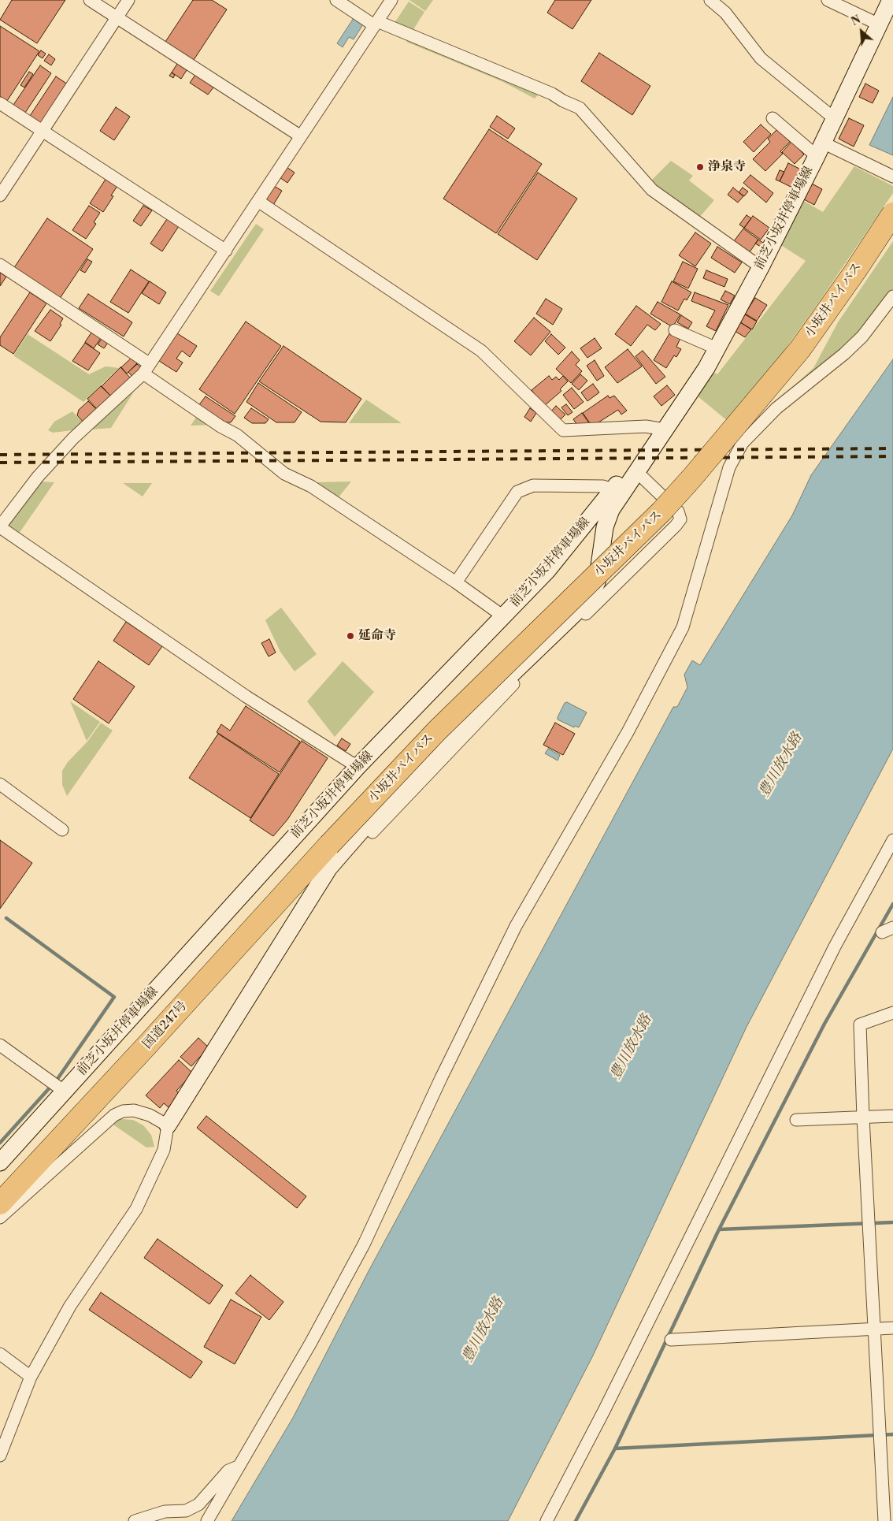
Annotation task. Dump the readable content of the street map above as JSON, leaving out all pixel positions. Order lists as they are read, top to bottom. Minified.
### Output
{"streets":{"highway":["小坂井バイパス","国道247号"],"main road":["前芝小坂井停車場線"]},"crossings":[["小坂井バイパス","国道247号"]],"water":["豊川放水路"],"places":["浄泉寺","延命寺"],"north":"top left"}
